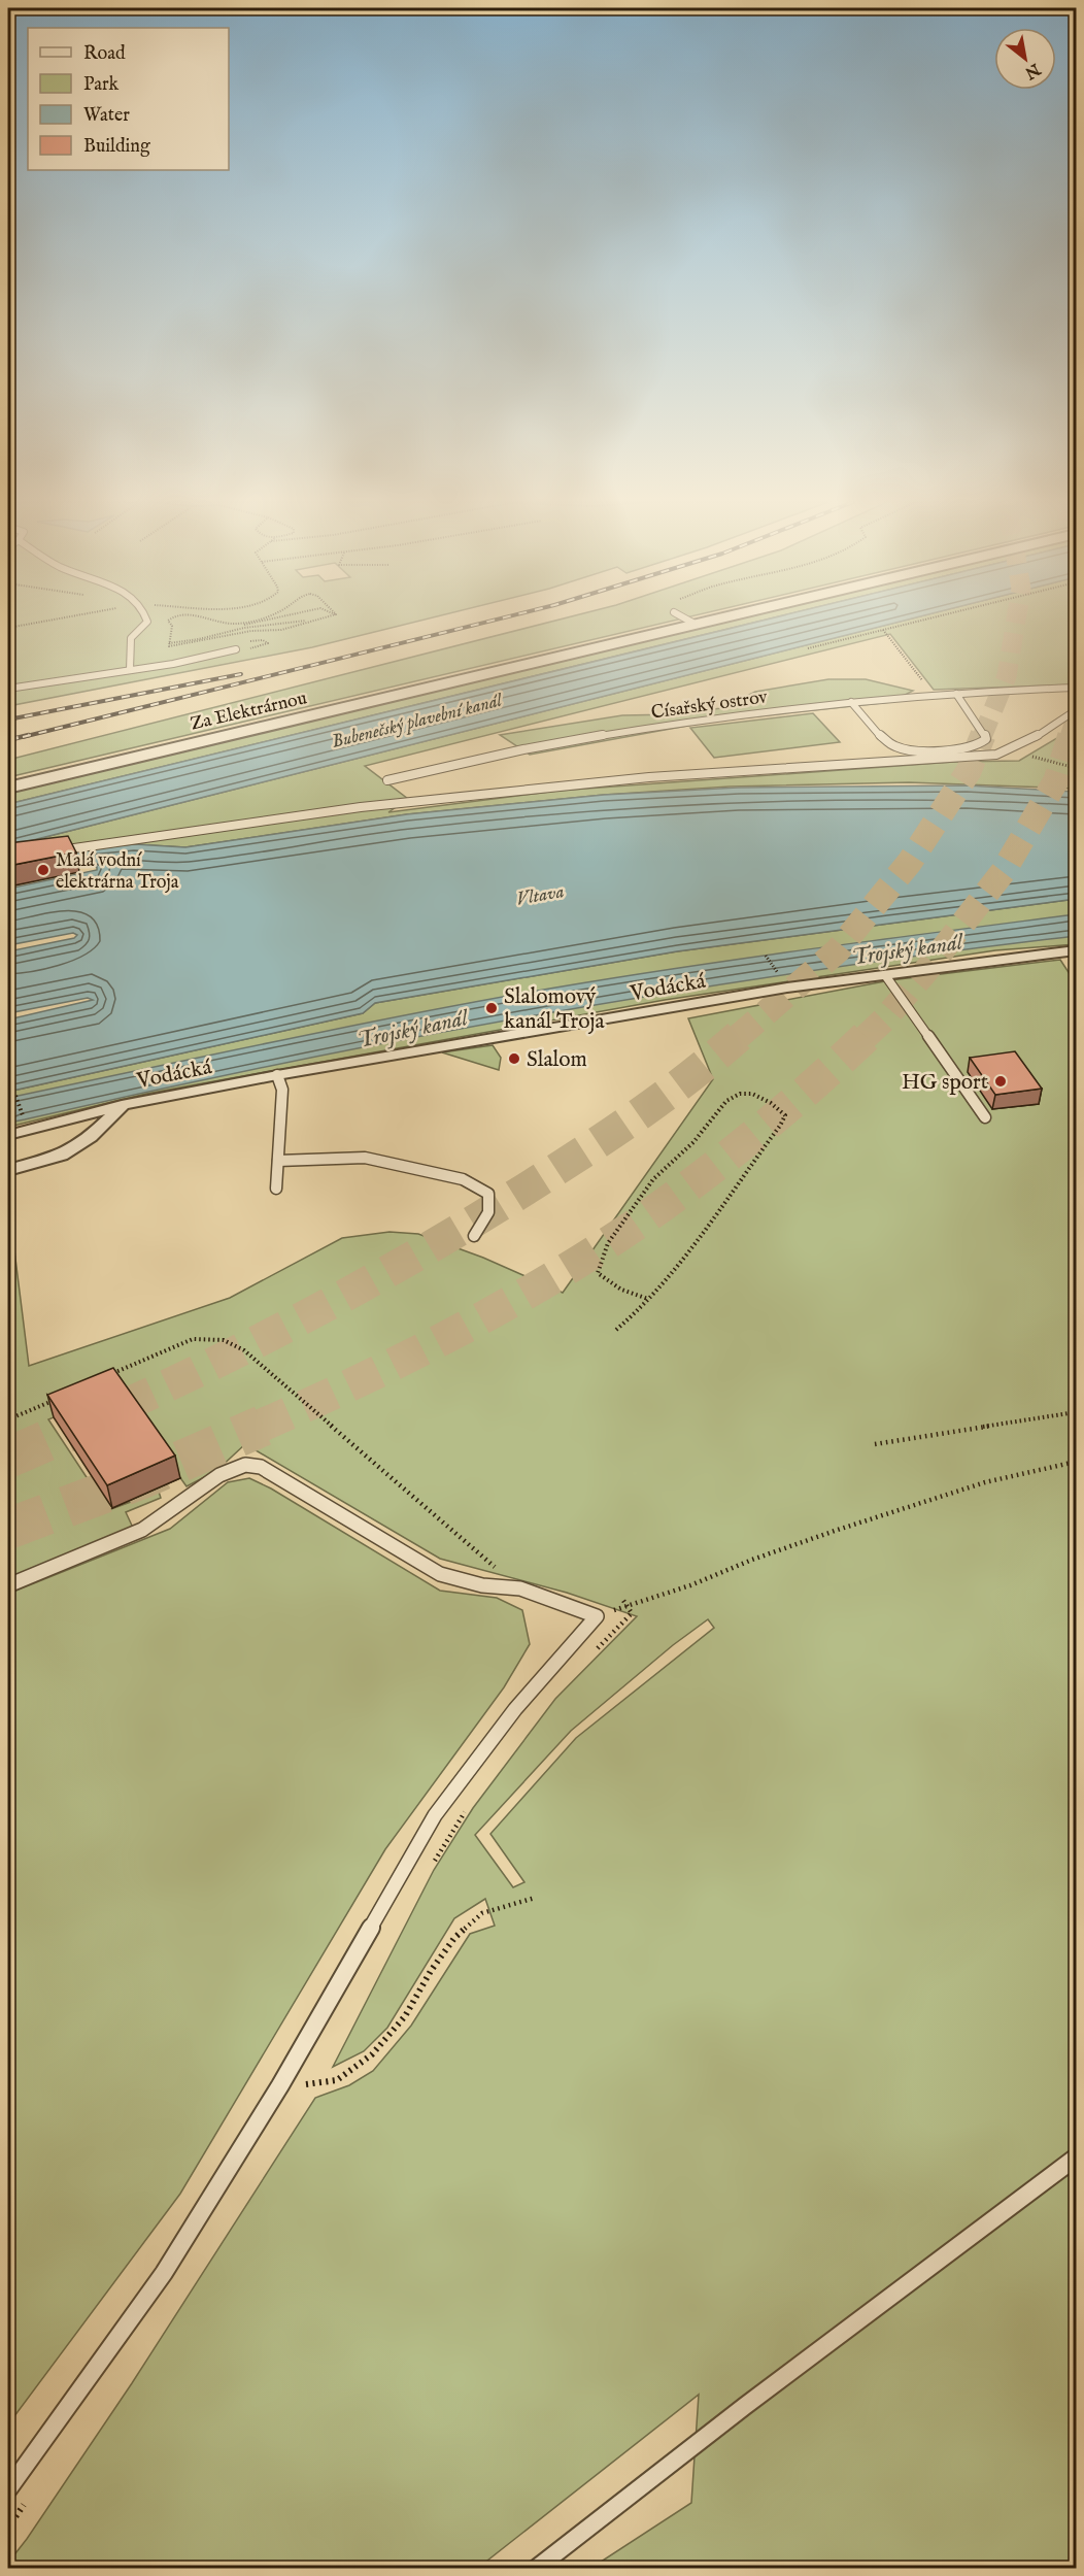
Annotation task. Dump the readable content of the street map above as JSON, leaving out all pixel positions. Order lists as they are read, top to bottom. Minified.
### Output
{"streets":{"street":["Za Elektrárnou","Vodácká"],"lane":["Císařský ostrov"]},"water":["Bubenečský plavební kanál","Vltava","Trojský kanál"],"places":["Malá vodní elektrárna Troja","Slalomový kanál Troja","Slalom","HG sport"],"legend":["Road","Park","Water","Building"],"north":"bottom right"}
